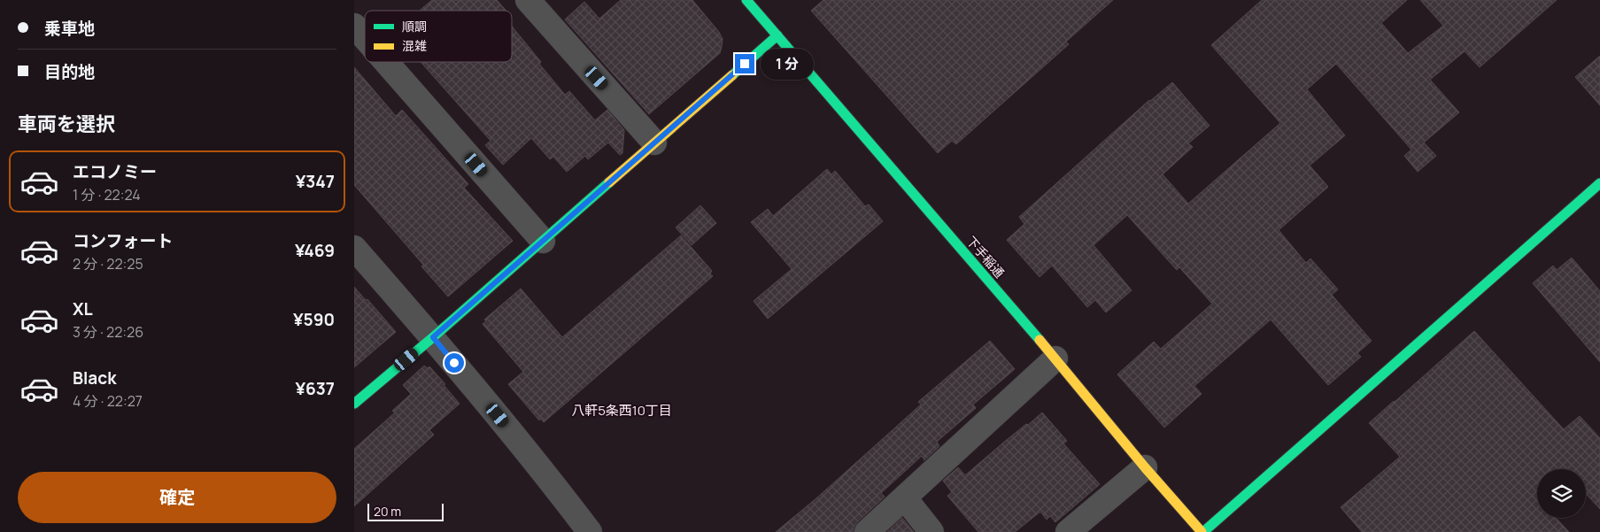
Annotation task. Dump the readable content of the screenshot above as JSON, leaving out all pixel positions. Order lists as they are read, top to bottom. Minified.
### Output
{"streets":{"street":["下手稲通"]},"districts":["八軒5条西10丁目"],"legend":["順調","混雑"],"scale_bar":"20 m","page":{"banner":["乗車地","目的地"],"bubble":"1 分","heading":"車両を選択","list":[{"name":"エコノミー","note":"1 分 · 22:24","value":"¥347"},{"name":"コンフォート","note":"2 分 · 22:25","value":"¥469"},{"name":"XL","note":"3 分 · 22:26","value":"¥590"},{"name":"Black","note":"4 分 · 22:27","value":"¥637"}],"buttons":"確定","scale":"20 m"}}
